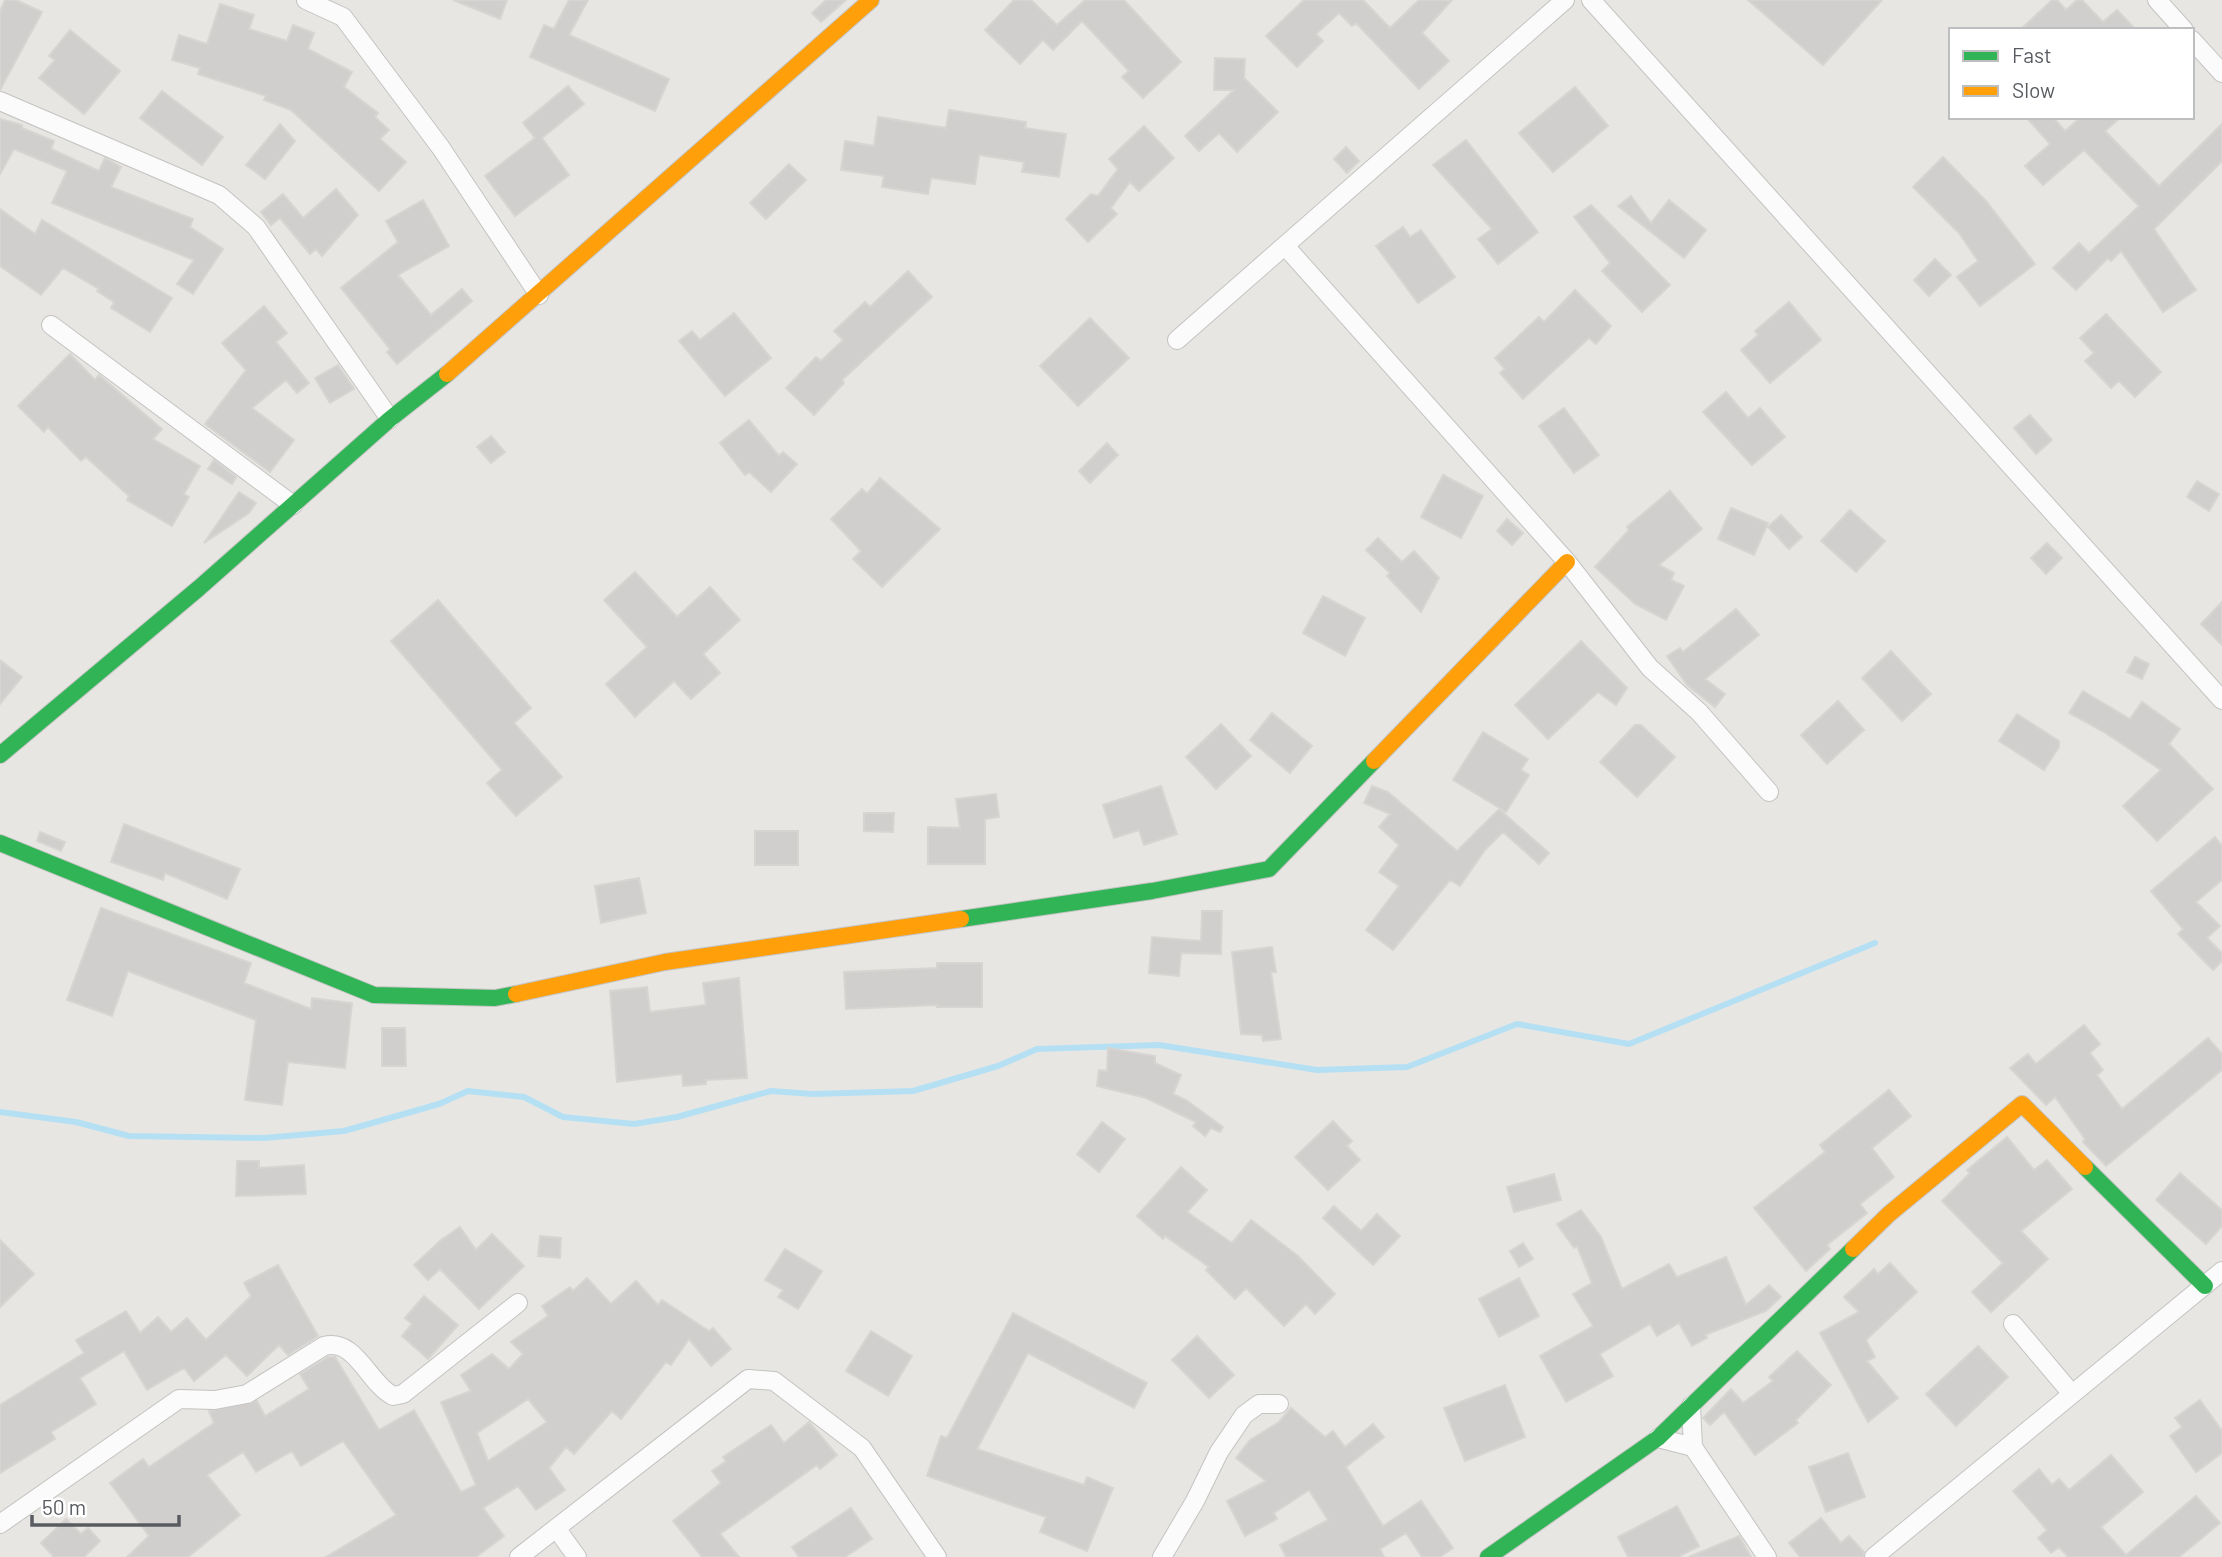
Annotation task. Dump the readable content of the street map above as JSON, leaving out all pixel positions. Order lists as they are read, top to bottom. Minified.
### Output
{"legend":["Fast","Slow"],"scale_bar":"50 m"}
